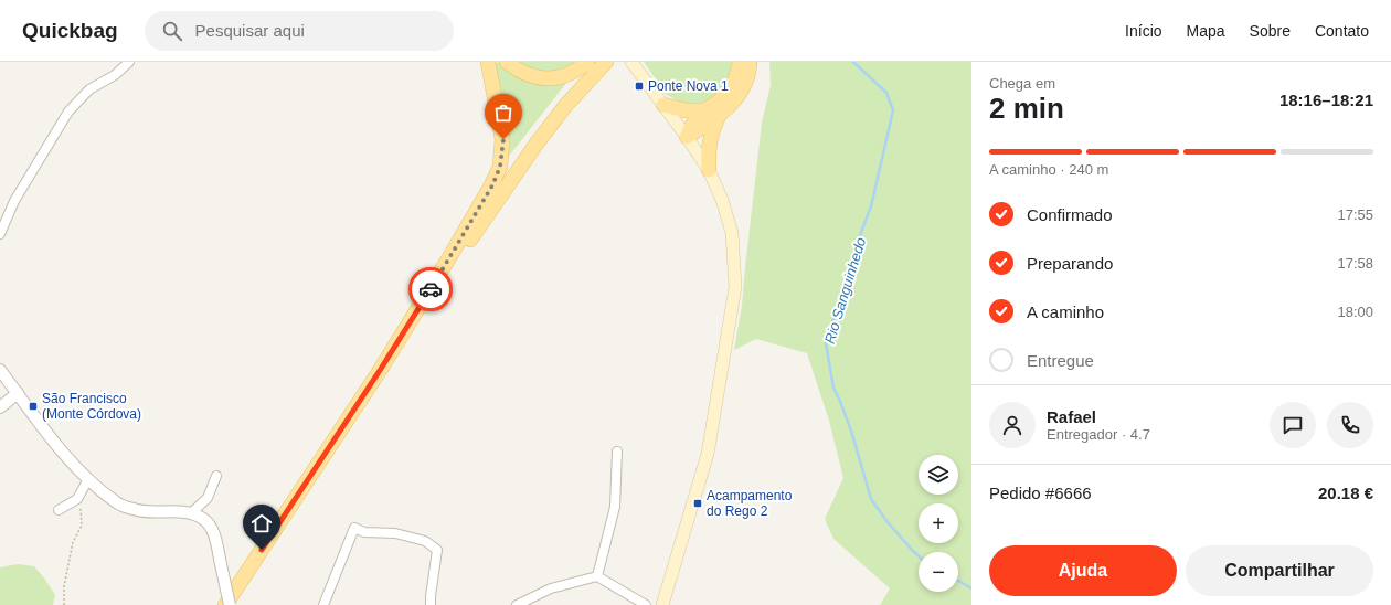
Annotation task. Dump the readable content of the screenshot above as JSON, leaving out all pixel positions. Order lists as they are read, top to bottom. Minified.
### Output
{"water":["Rio Sanguinhedo"],"places":{"transit":["Ponte Nova 1","São Francisco (Monte Córdova)","Acampamento do Rego 2"]},"page":{"header":"Quickbag","search":"Pesquisar aqui","nav":["Início","Mapa","Sobre","Contato"],"heading":["2 min","Chega em","18:16–18:21"],"panel":["Rafael","Entregador · 4.7","Pedido #6666","20.18 €"],"bar":"A caminho · 240 m","list":[["Confirmado","17:55"],["Preparando","17:58"],["A caminho","18:00"],"Entregue"],"map_buttons":["+","−"],"buttons":["Ajuda","Compartilhar"]}}
